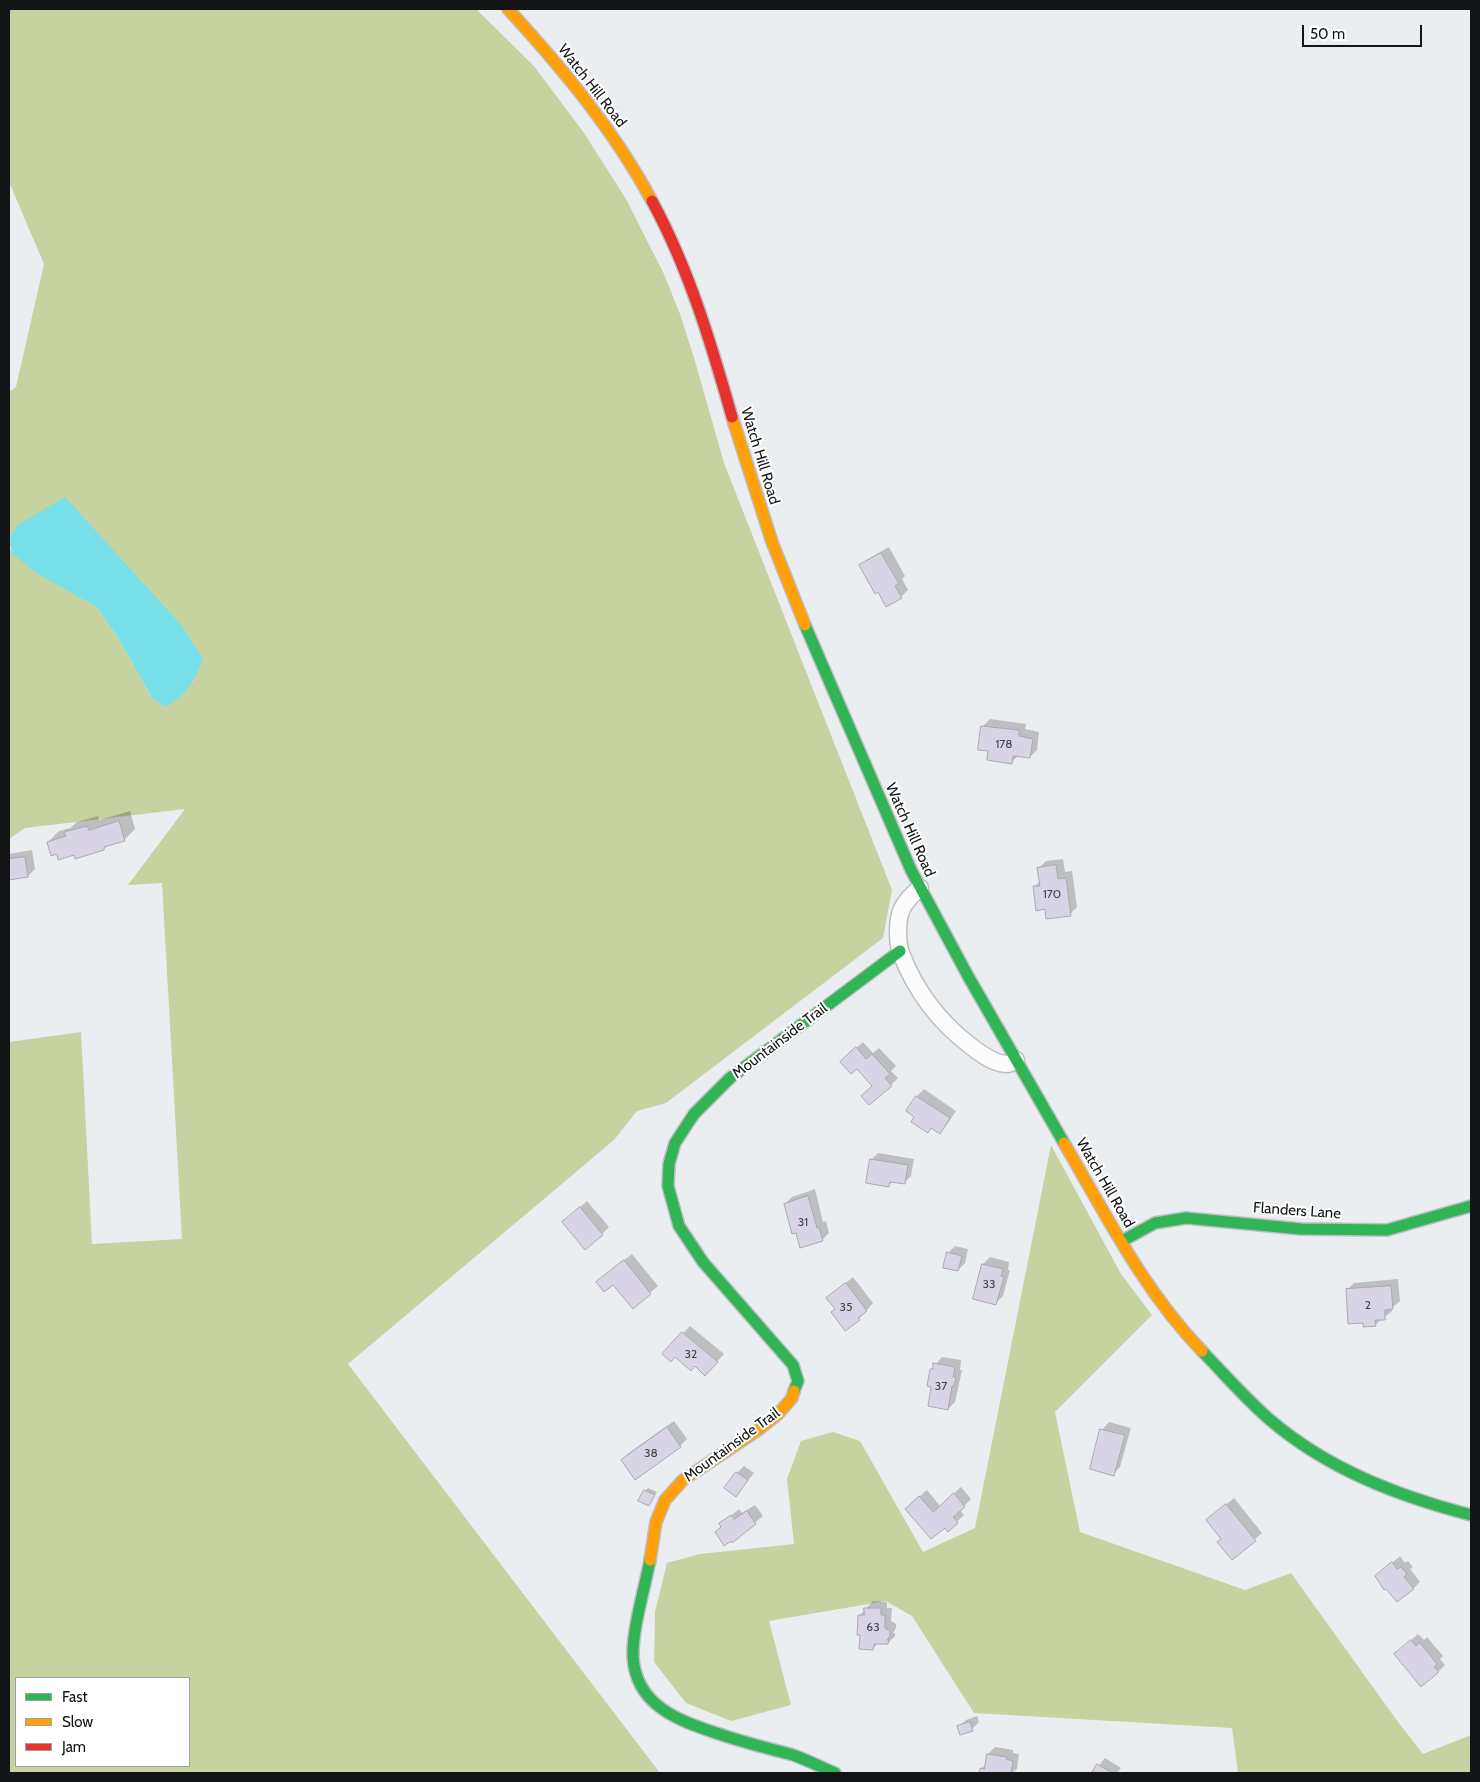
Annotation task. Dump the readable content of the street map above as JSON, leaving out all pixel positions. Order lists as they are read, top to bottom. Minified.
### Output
{"streets":{"street":["Watch Hill Road","Mountainside Trail","Flanders Lane"]},"crossings":[["Watch Hill Road","Flanders Lane"]],"house_numbers":["178","170","31","33","2","35","32","37","38","63"],"legend":["Fast","Slow","Jam"],"scale_bar":"50 m"}
